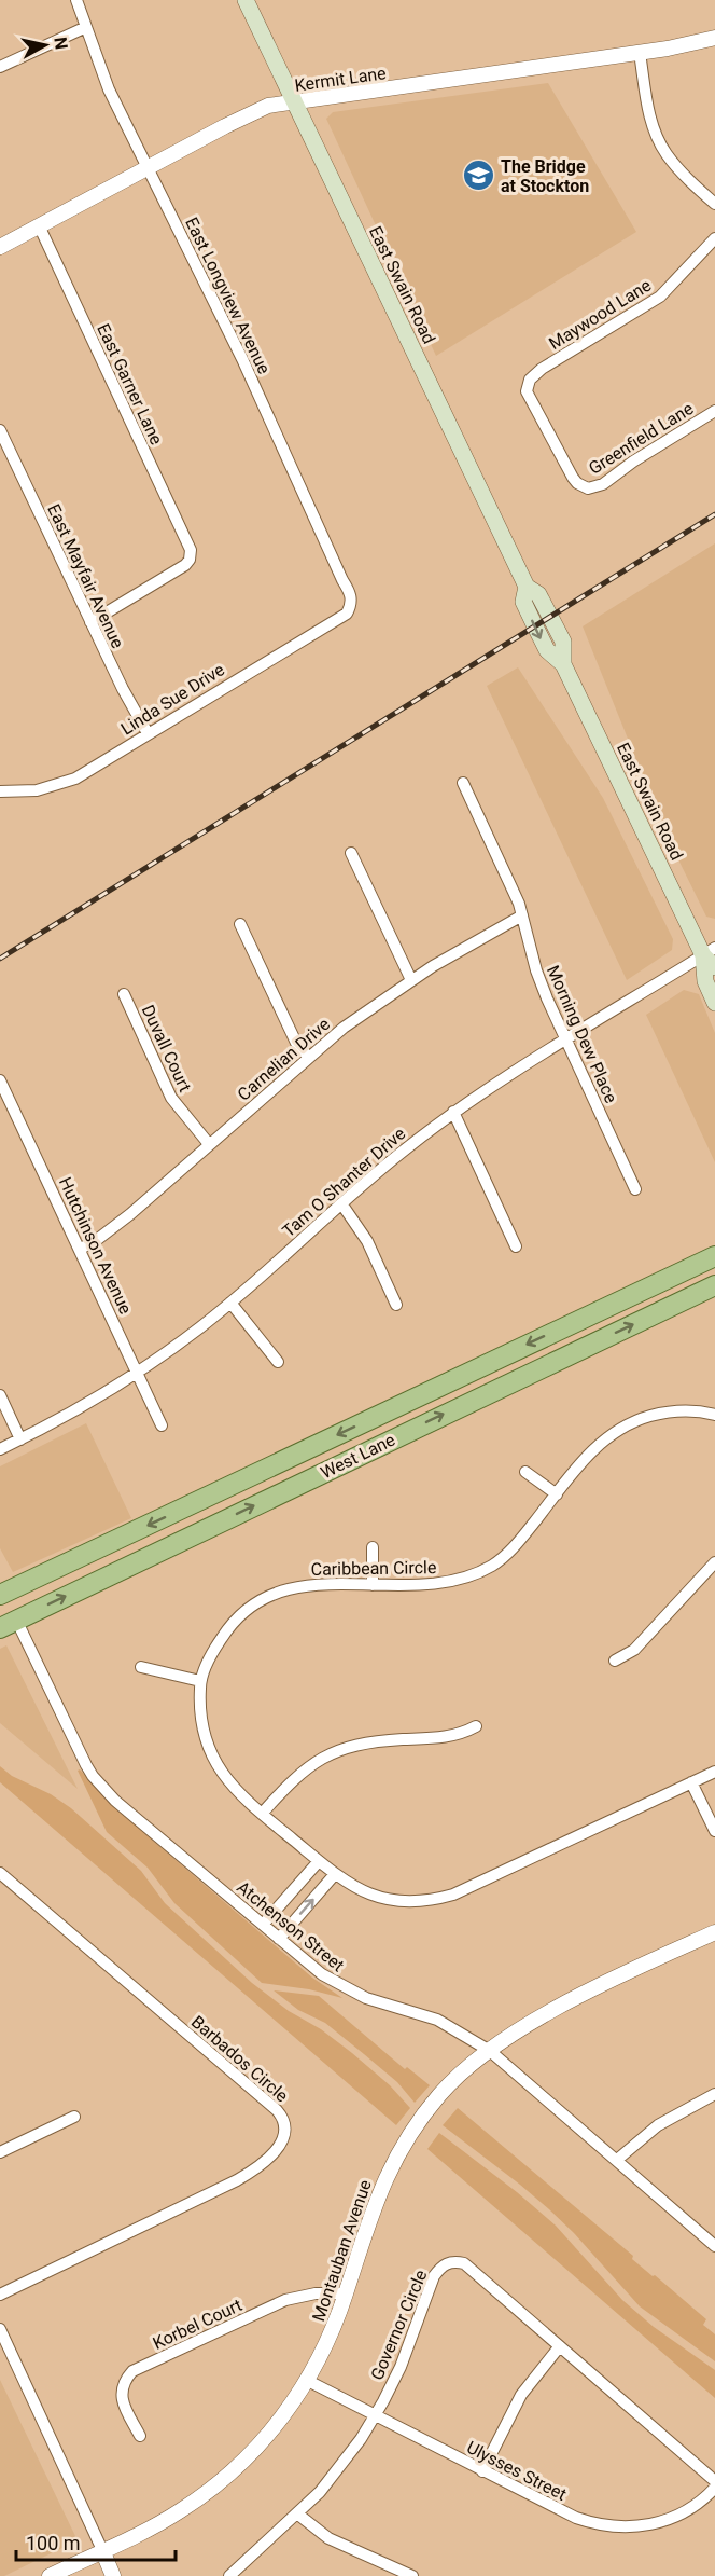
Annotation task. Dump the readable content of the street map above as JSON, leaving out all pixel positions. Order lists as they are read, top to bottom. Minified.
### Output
{"streets":{"main road":["East Swain Road","West Lane"],"street":["Kermit Lane","East Longview Avenue","Maywood Lane","East Garner Lane","Greenfield Lane","East Mayfair Avenue","Linda Sue Drive","Morning Dew Place","Duvall Court","Carnelian Drive","Tam O Shanter Drive","Hutchinson Avenue","Caribbean Circle","Atchenson Street","Barbados Circle","Montauban Avenue","Korbel Court","Governor Circle","Ulysses Street"]},"crossings":[["Kermit Lane","East Swain Road"],["Kermit Lane","East Longview Avenue"],["Kermit Lane","East Garner Lane"],["East Swain Road","Tam O Shanter Drive"],["East Longview Avenue","Linda Sue Drive"],["Maywood Lane","Greenfield Lane"],["East Garner Lane","East Mayfair Avenue"],["East Mayfair Avenue","Linda Sue Drive"],["Morning Dew Place","Carnelian Drive"],["Morning Dew Place","Tam O Shanter Drive"],["Duvall Court","Carnelian Drive"],["Carnelian Drive","Hutchinson Avenue"],["Tam O Shanter Drive","Hutchinson Avenue"],["West Lane","Atchenson Street"],["Atchenson Street","Montauban Avenue"],["Montauban Avenue","Korbel Court"],["Montauban Avenue","Ulysses Street"],["Governor Circle","Ulysses Street"]],"places":{"school or university":["The Bridge at Stockton"]},"scale_bar":"100 m","north":"right"}
